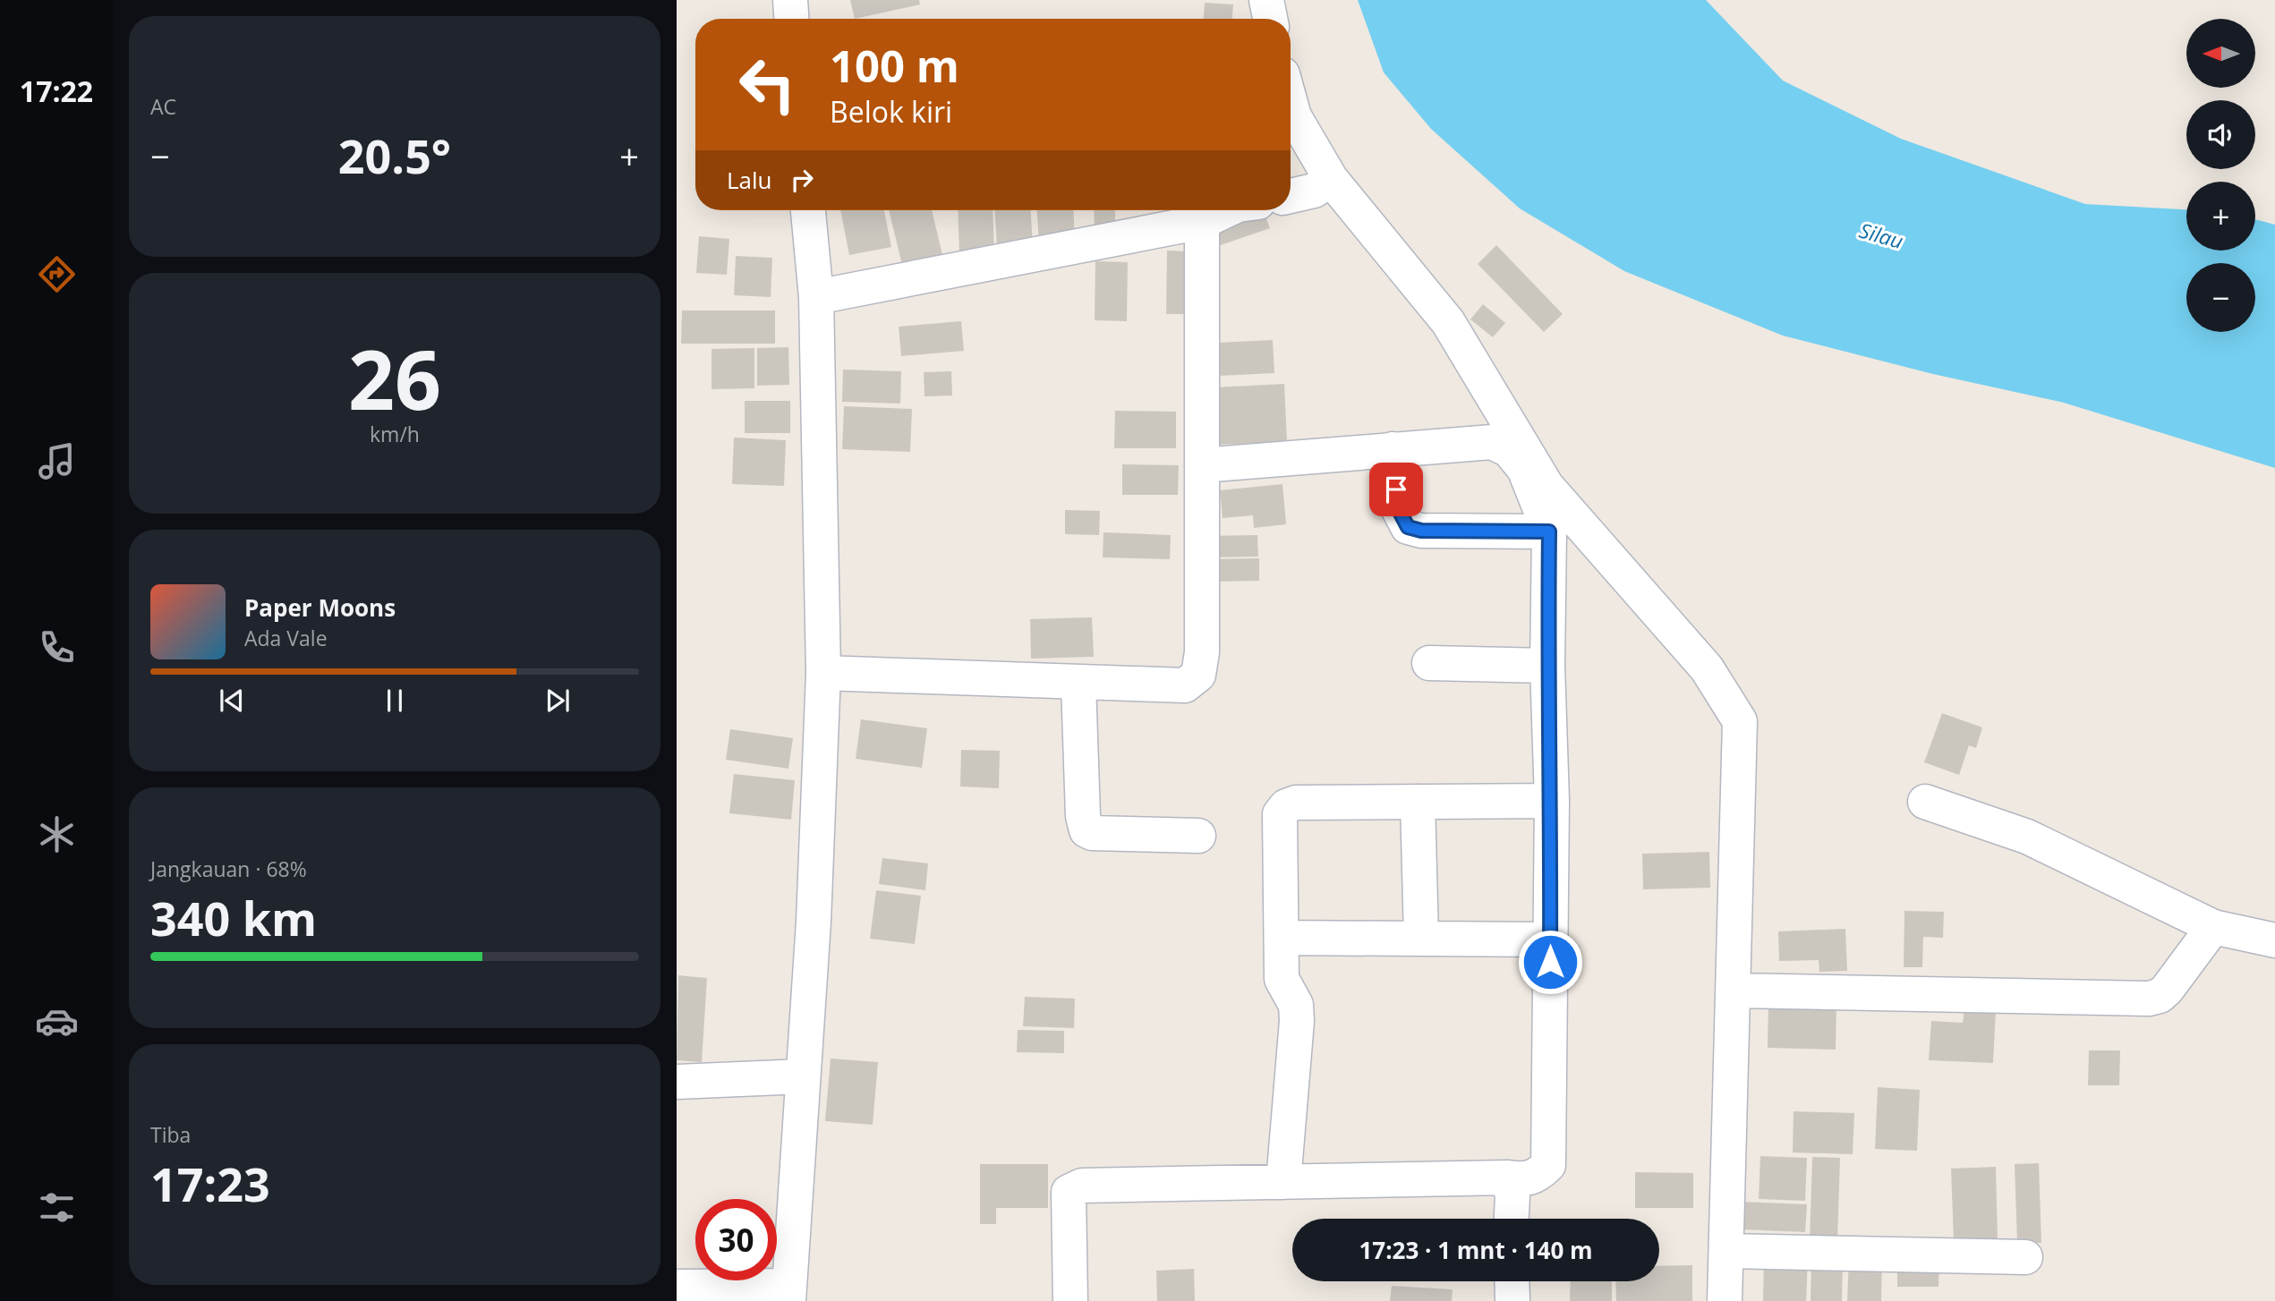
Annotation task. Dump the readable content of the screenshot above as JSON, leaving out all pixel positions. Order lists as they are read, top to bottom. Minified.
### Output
{"water":["Silau"],"north":"left","page":{"tabs":"17:22","tile":["AC",["26","km/h"],["Jangkauan · 68%","340 km"],["Tiba","17:23"]],"map_buttons":["+","−"],"turn":["100 m","Belok kiri"],"heat":["−","20.5°","+"],"then":"Lalu","song":["Paper Moons","Ada Vale"],"limit":"30","trip":"17:23 · 1 mnt · 140 m"}}
